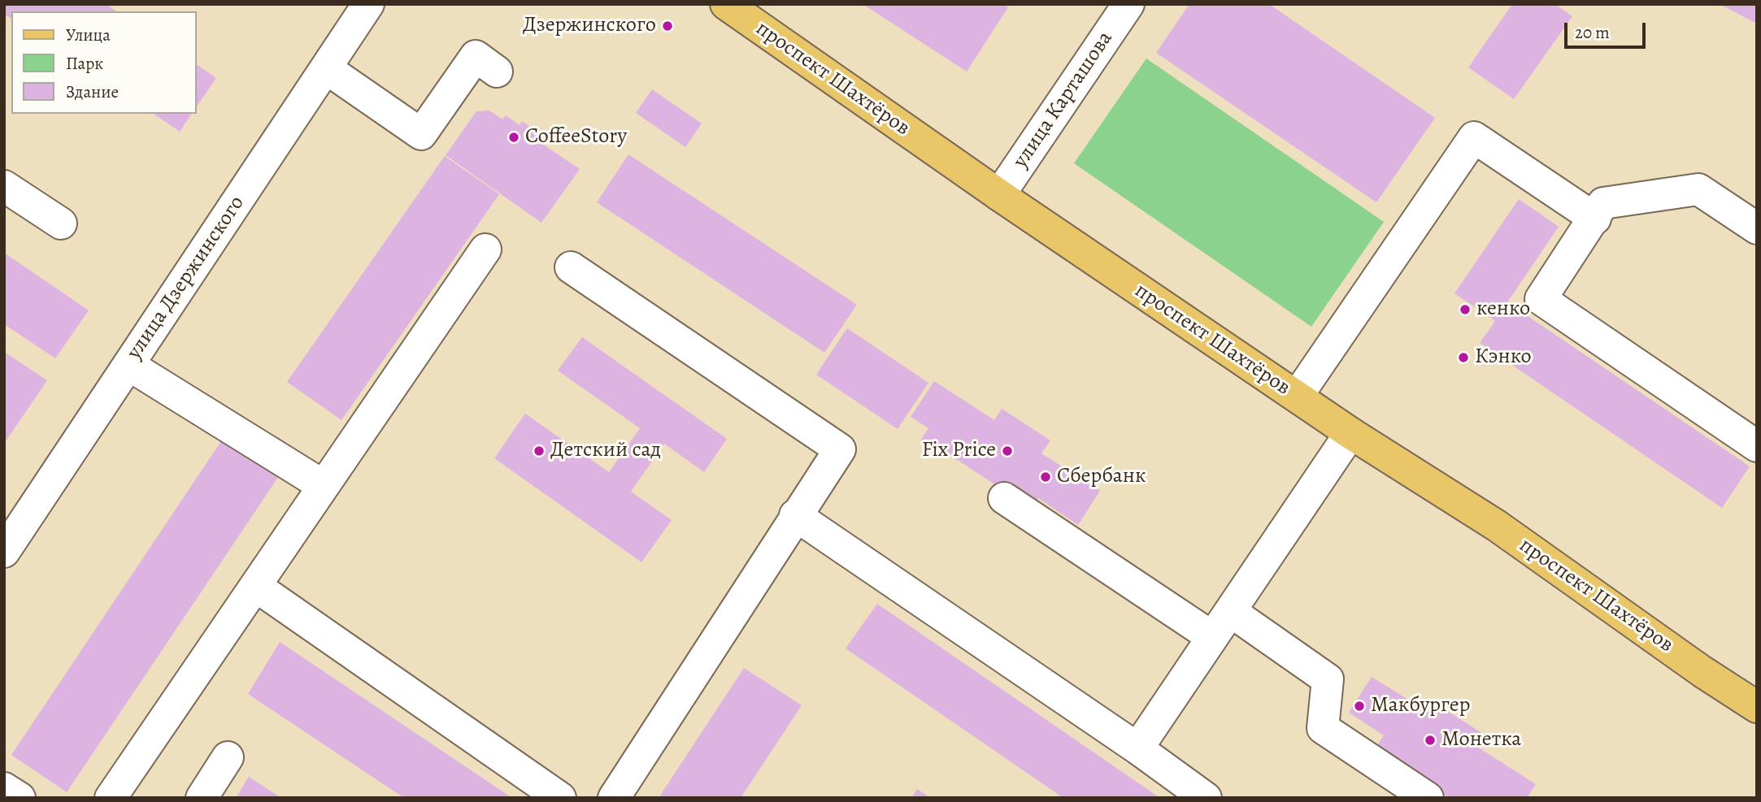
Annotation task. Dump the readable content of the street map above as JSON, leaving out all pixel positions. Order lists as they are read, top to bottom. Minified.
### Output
{"streets":{"main road":["проспект Шахтёров"],"street":["улица Карташова","улица Дзержинского"]},"crossings":[["проспект Шахтёров","улица Карташова"]],"places":["Дзержинского","CoffeeStory","кенко","Кэнко","Детский сад","Fix Price","Сбербанк","Макбургер","Монетка"],"legend":["Улица","Парк","Здание"],"scale_bar":"20 m"}
